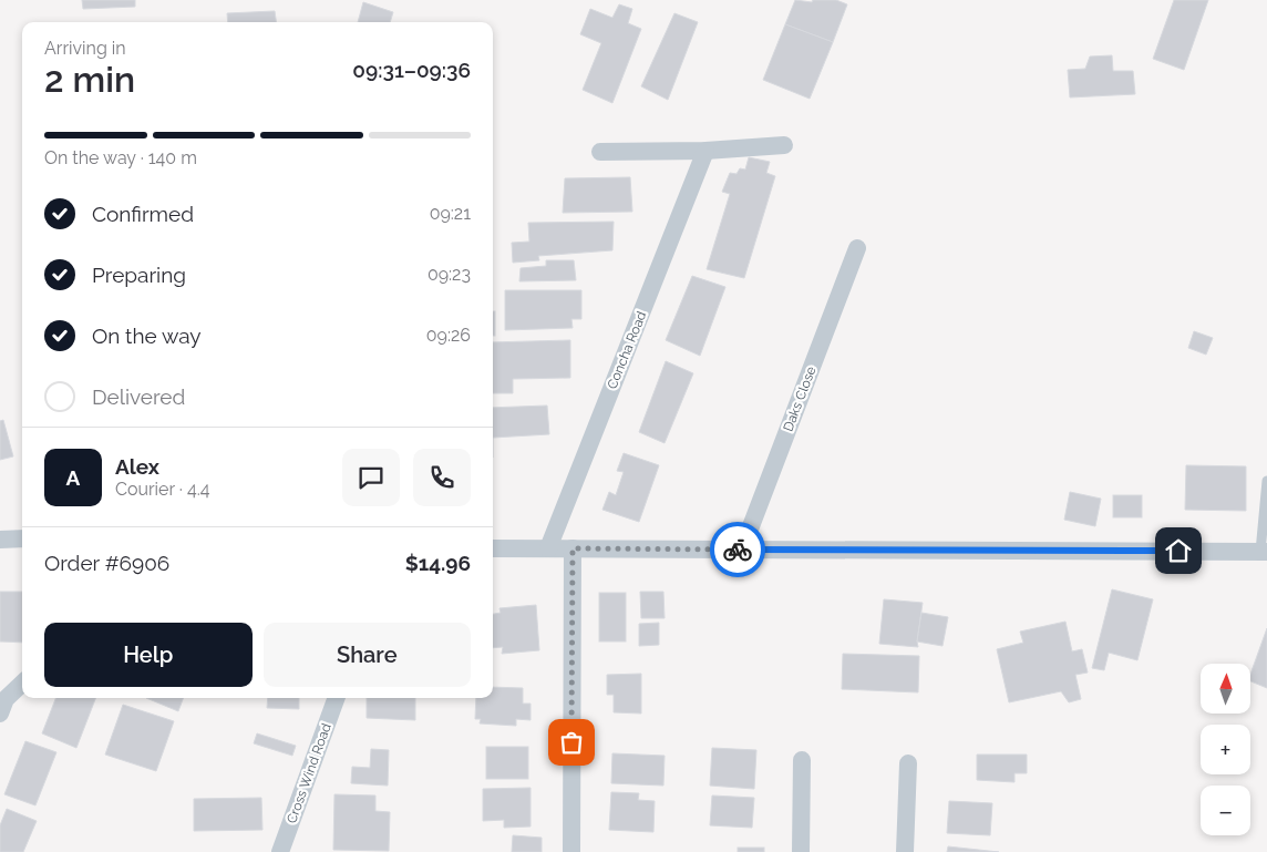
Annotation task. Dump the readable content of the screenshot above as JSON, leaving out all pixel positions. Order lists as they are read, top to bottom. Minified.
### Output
{"streets":{"street":["Concha Road","Daks Close","Cross Wind Road"]},"north":"top","page":{"heading":["2 min","Arriving in","09:31–09:36"],"panel":["Alex","Courier · 4.4","Order #6906","$14.96"],"bar":"On the way · 140 m","list":[["Confirmed","09:21"],["Preparing","09:23"],["On the way","09:26"],"Delivered"],"round":"A","buttons":["Help","Share"],"map_buttons":["+","−"]}}
